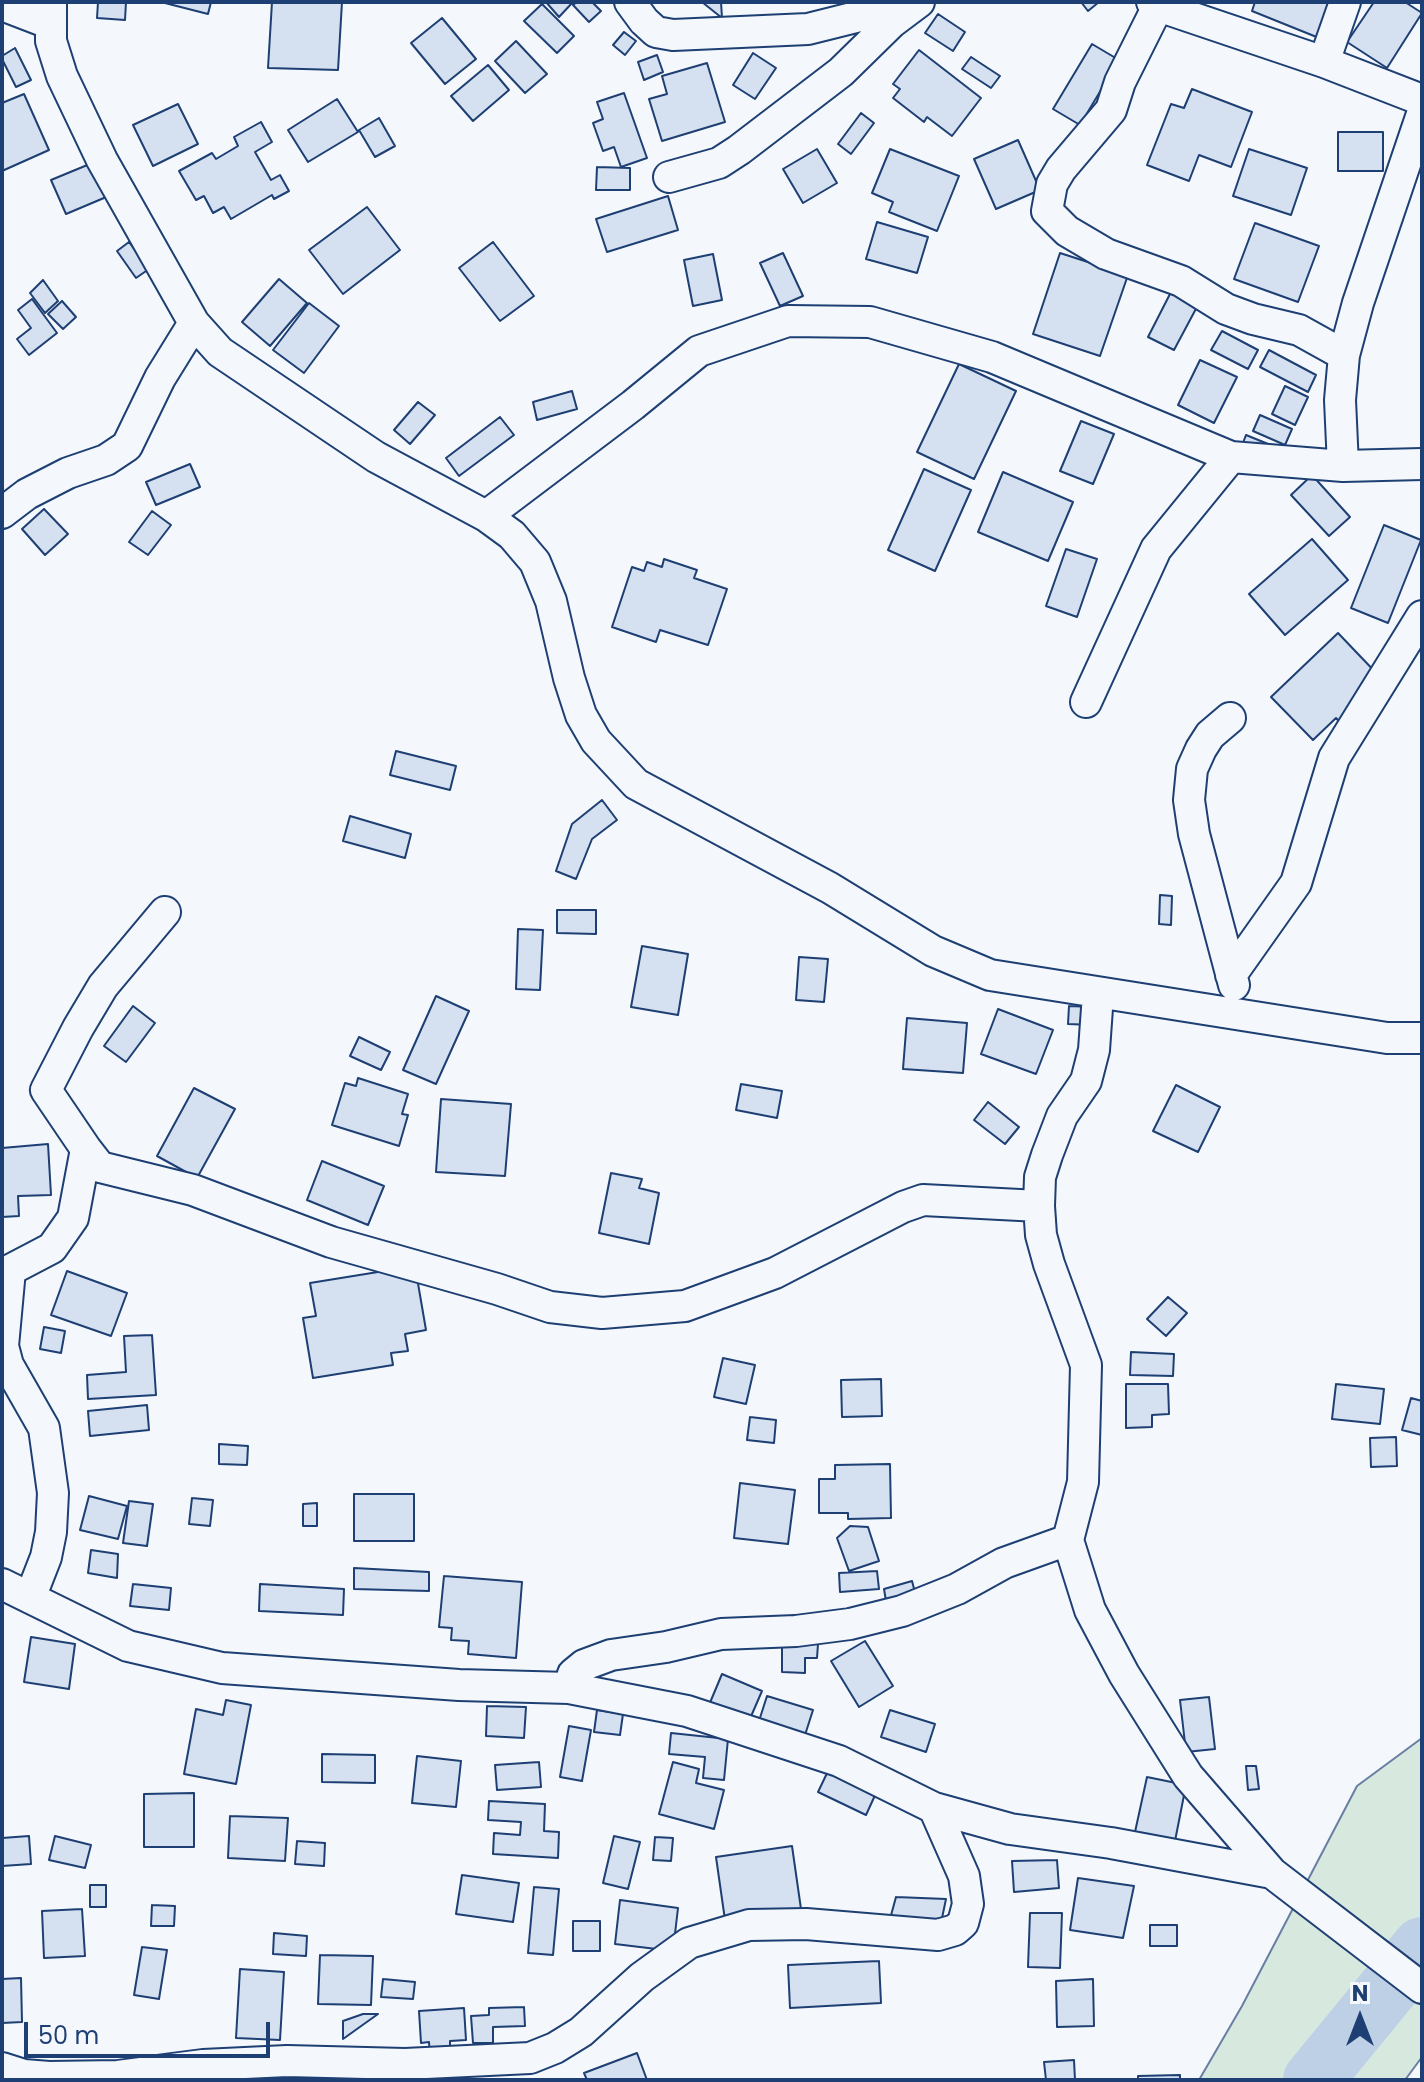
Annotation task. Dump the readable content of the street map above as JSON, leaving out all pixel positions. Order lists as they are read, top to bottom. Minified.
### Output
{"scale_bar":"50 m","north":"top"}
